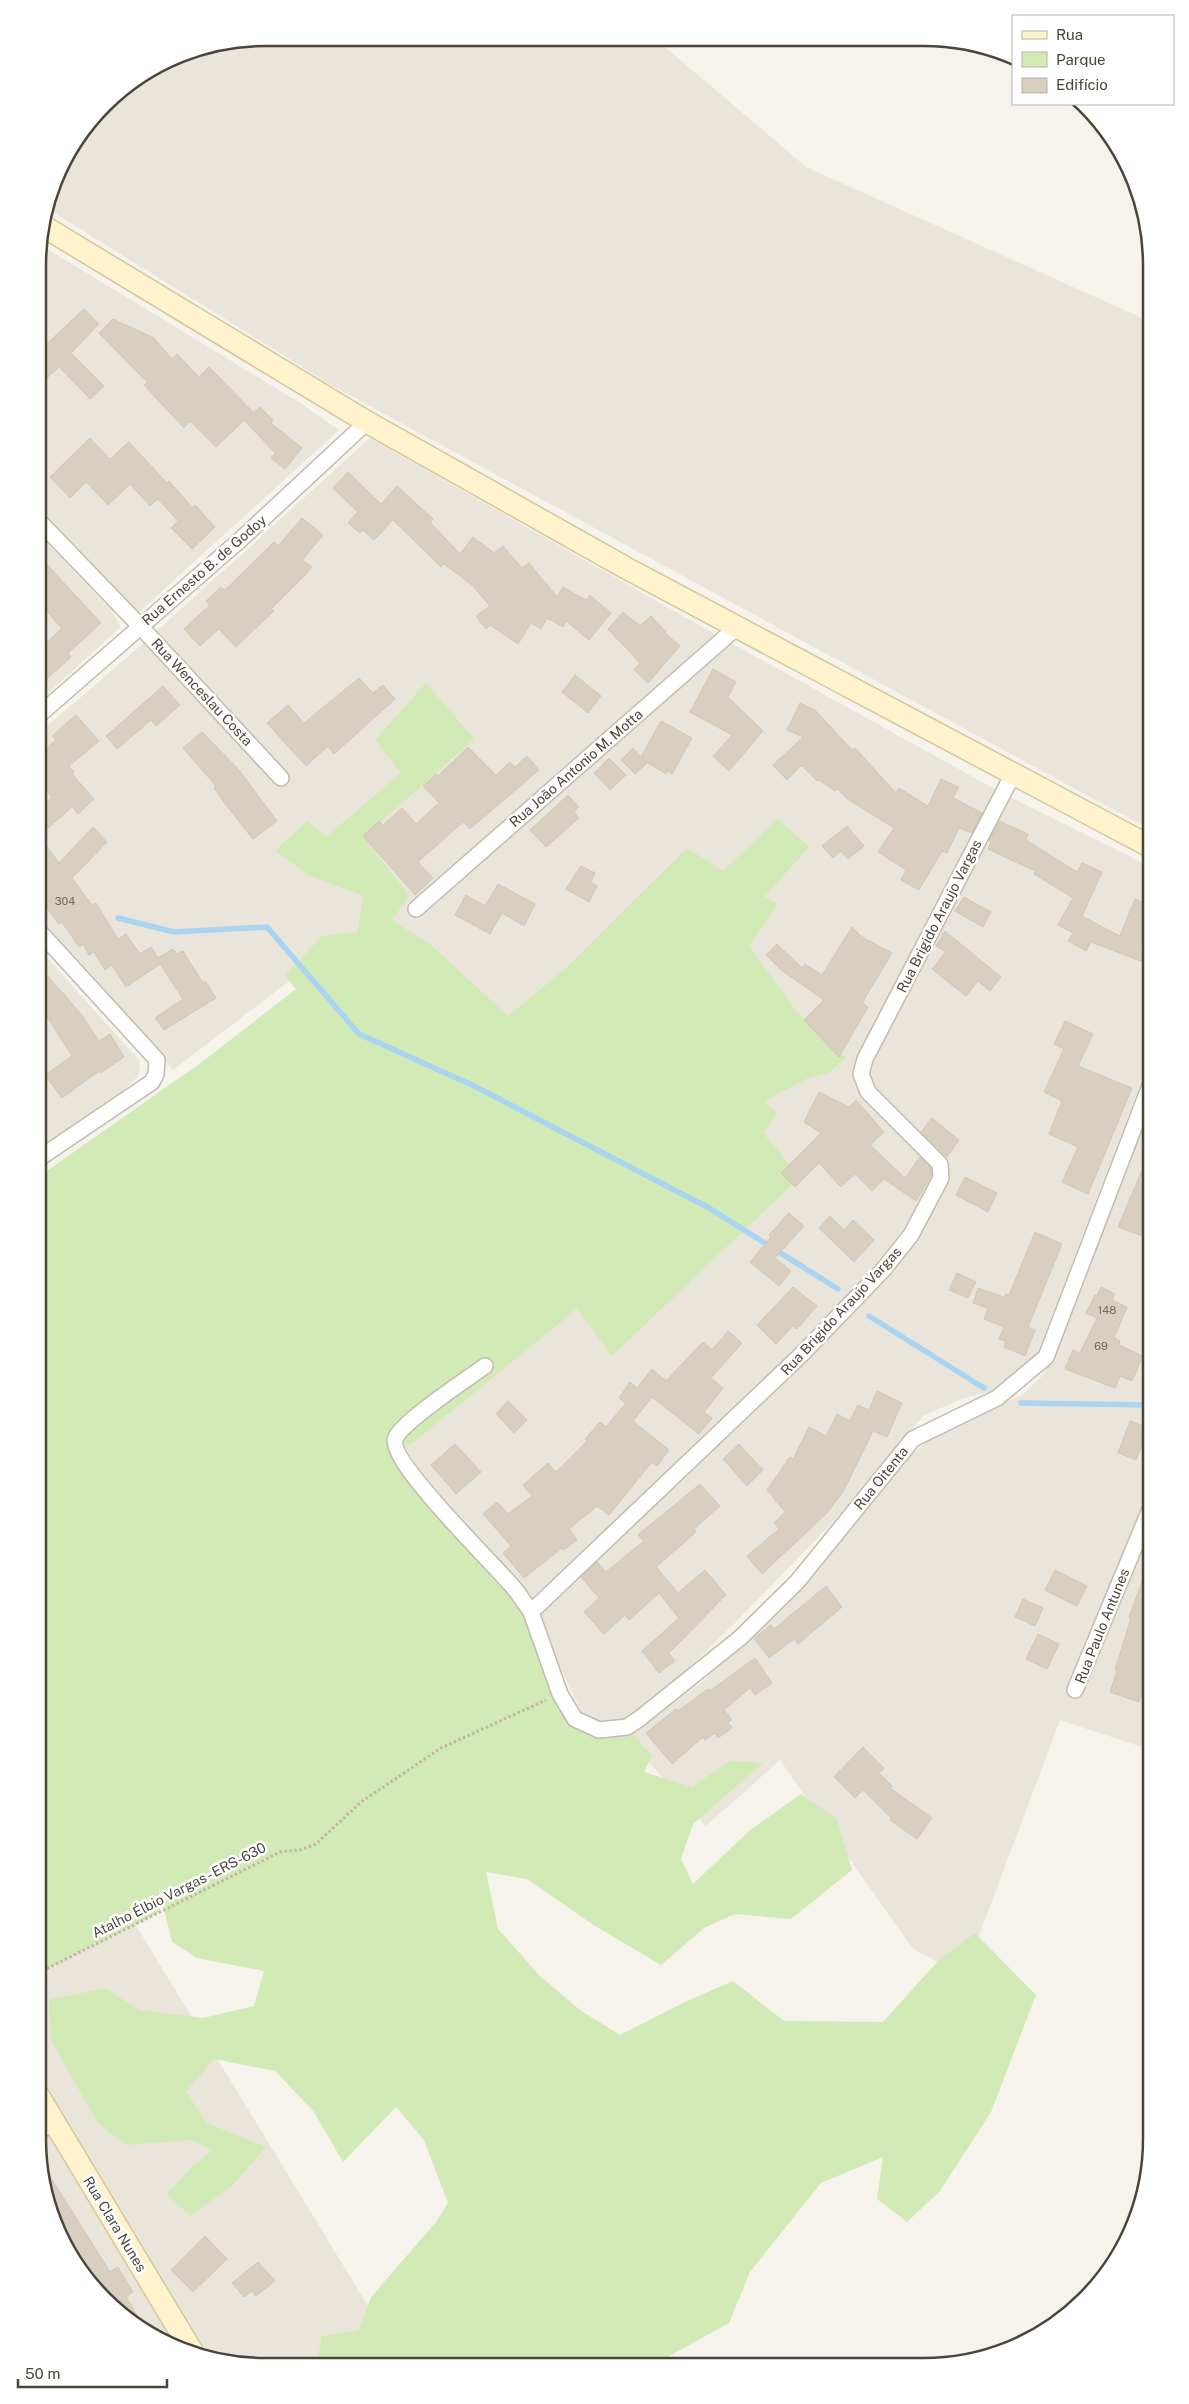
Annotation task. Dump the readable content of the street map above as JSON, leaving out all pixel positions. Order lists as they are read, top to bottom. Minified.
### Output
{"streets":{"main road":["Rua Clara Nunes"],"street":["Rua Ernesto B. de Godoy","Rua Wenceslau Costa","Rua João Antonio M. Motta","Rua Brigido Araujo Vargas","Rua Oitenta","Rua Paulo Antunes"],"path":["Atalho Élbio Vargas - ERS-630"]},"crossings":[["Rua Ernesto B. de Godoy","Rua Wenceslau Costa"],["Rua Oitenta","Atalho Élbio Vargas - ERS-630"]],"house_numbers":["304","148","69"],"legend":["Rua","Parque","Edifício"],"scale_bar":"50 m"}
